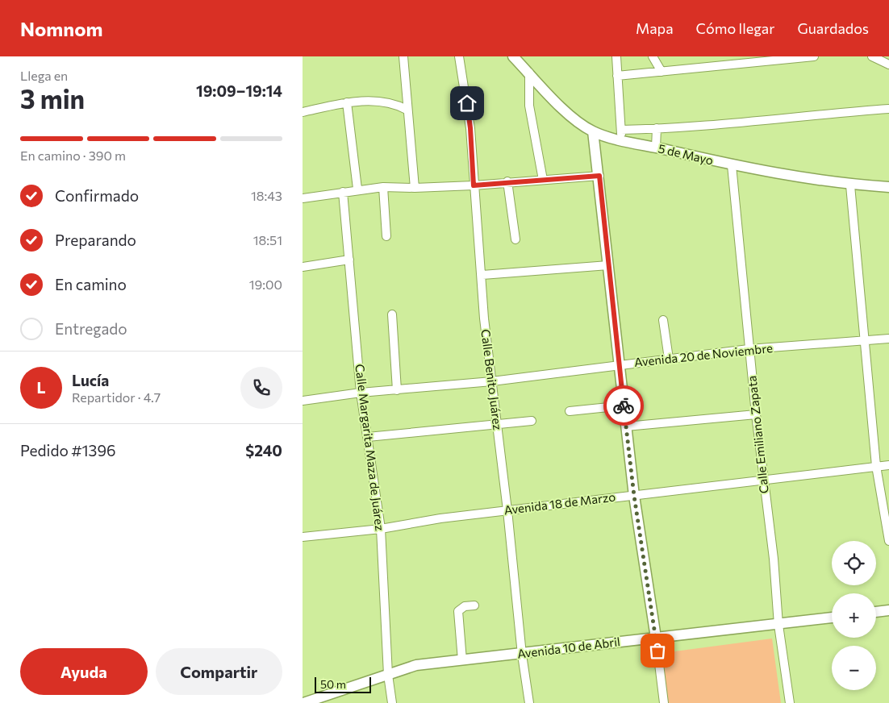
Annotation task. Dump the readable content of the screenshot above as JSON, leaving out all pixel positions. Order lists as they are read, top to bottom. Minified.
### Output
{"streets":{"street":["5 de Mayo","Avenida 20 de Noviembre","Calle Benito Juárez","Calle Emiliano Zapata","Calle Margarita Maza de Juárez","Avenida 18 de Marzo","Avenida 10 de Abril"]},"crossings":[["5 de Mayo","Calle Emiliano Zapata"],["Avenida 20 de Noviembre","Calle Benito Juárez"],["Avenida 20 de Noviembre","Calle Emiliano Zapata"],["Avenida 20 de Noviembre","Calle Margarita Maza de Juárez"],["Calle Benito Juárez","Avenida 18 de Marzo"],["Calle Benito Juárez","Avenida 10 de Abril"],["Calle Emiliano Zapata","Avenida 18 de Marzo"],["Calle Emiliano Zapata","Avenida 10 de Abril"],["Calle Margarita Maza de Juárez","Avenida 18 de Marzo"],["Calle Margarita Maza de Juárez","Avenida 10 de Abril"]],"scale_bar":"50 m","page":{"header":"Nomnom","nav":["Mapa","Cómo llegar","Guardados"],"heading":["3 min","Llega en","19:09–19:14"],"panel":["Lucía","Repartidor · 4.7","Pedido #1396","$240"],"bar":"En camino · 390 m","list":[["Confirmado","18:43"],["Preparando","18:51"],["En camino","19:00"],"Entregado"],"round":"L","map_buttons":["+","−"],"buttons":["Ayuda","Compartir"],"scale":"50 m"}}
